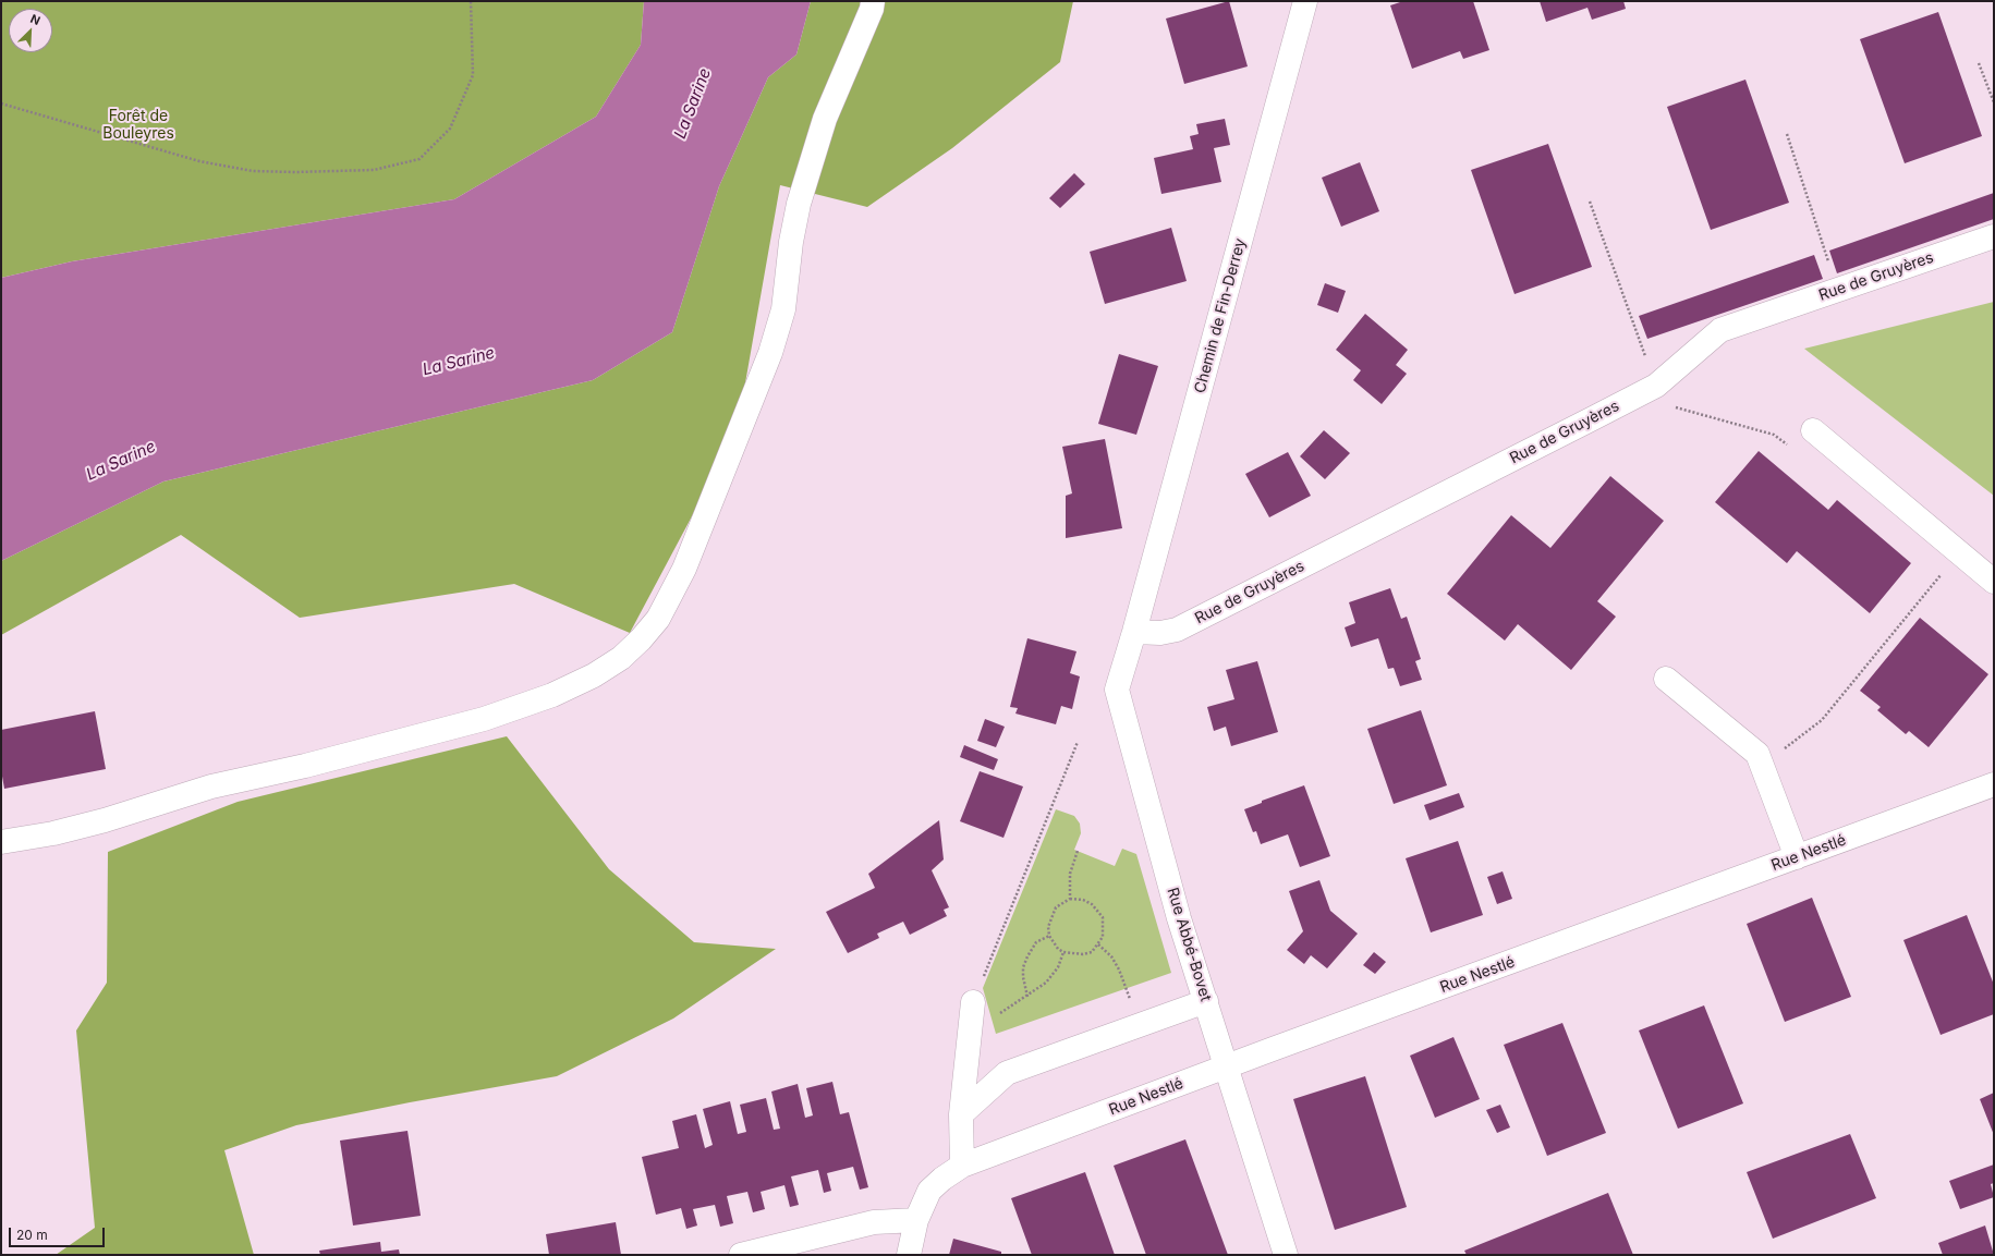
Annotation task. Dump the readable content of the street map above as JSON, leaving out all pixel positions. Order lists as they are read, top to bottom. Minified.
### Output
{"streets":{"street":["Rue de Gruyères","Chemin de Fin-Derrey","Rue Nestlé","Rue Abbé-Bovet"]},"crossings":[["Rue de Gruyères","Chemin de Fin-Derrey"],["Rue de Gruyères","Rue Abbé-Bovet"],["Chemin de Fin-Derrey","Rue Abbé-Bovet"],["Rue Nestlé","Rue Abbé-Bovet"]],"water":["La Sarine"],"parks":["Forêt de Bouleyres"],"scale_bar":"20 m","north":"top right"}
